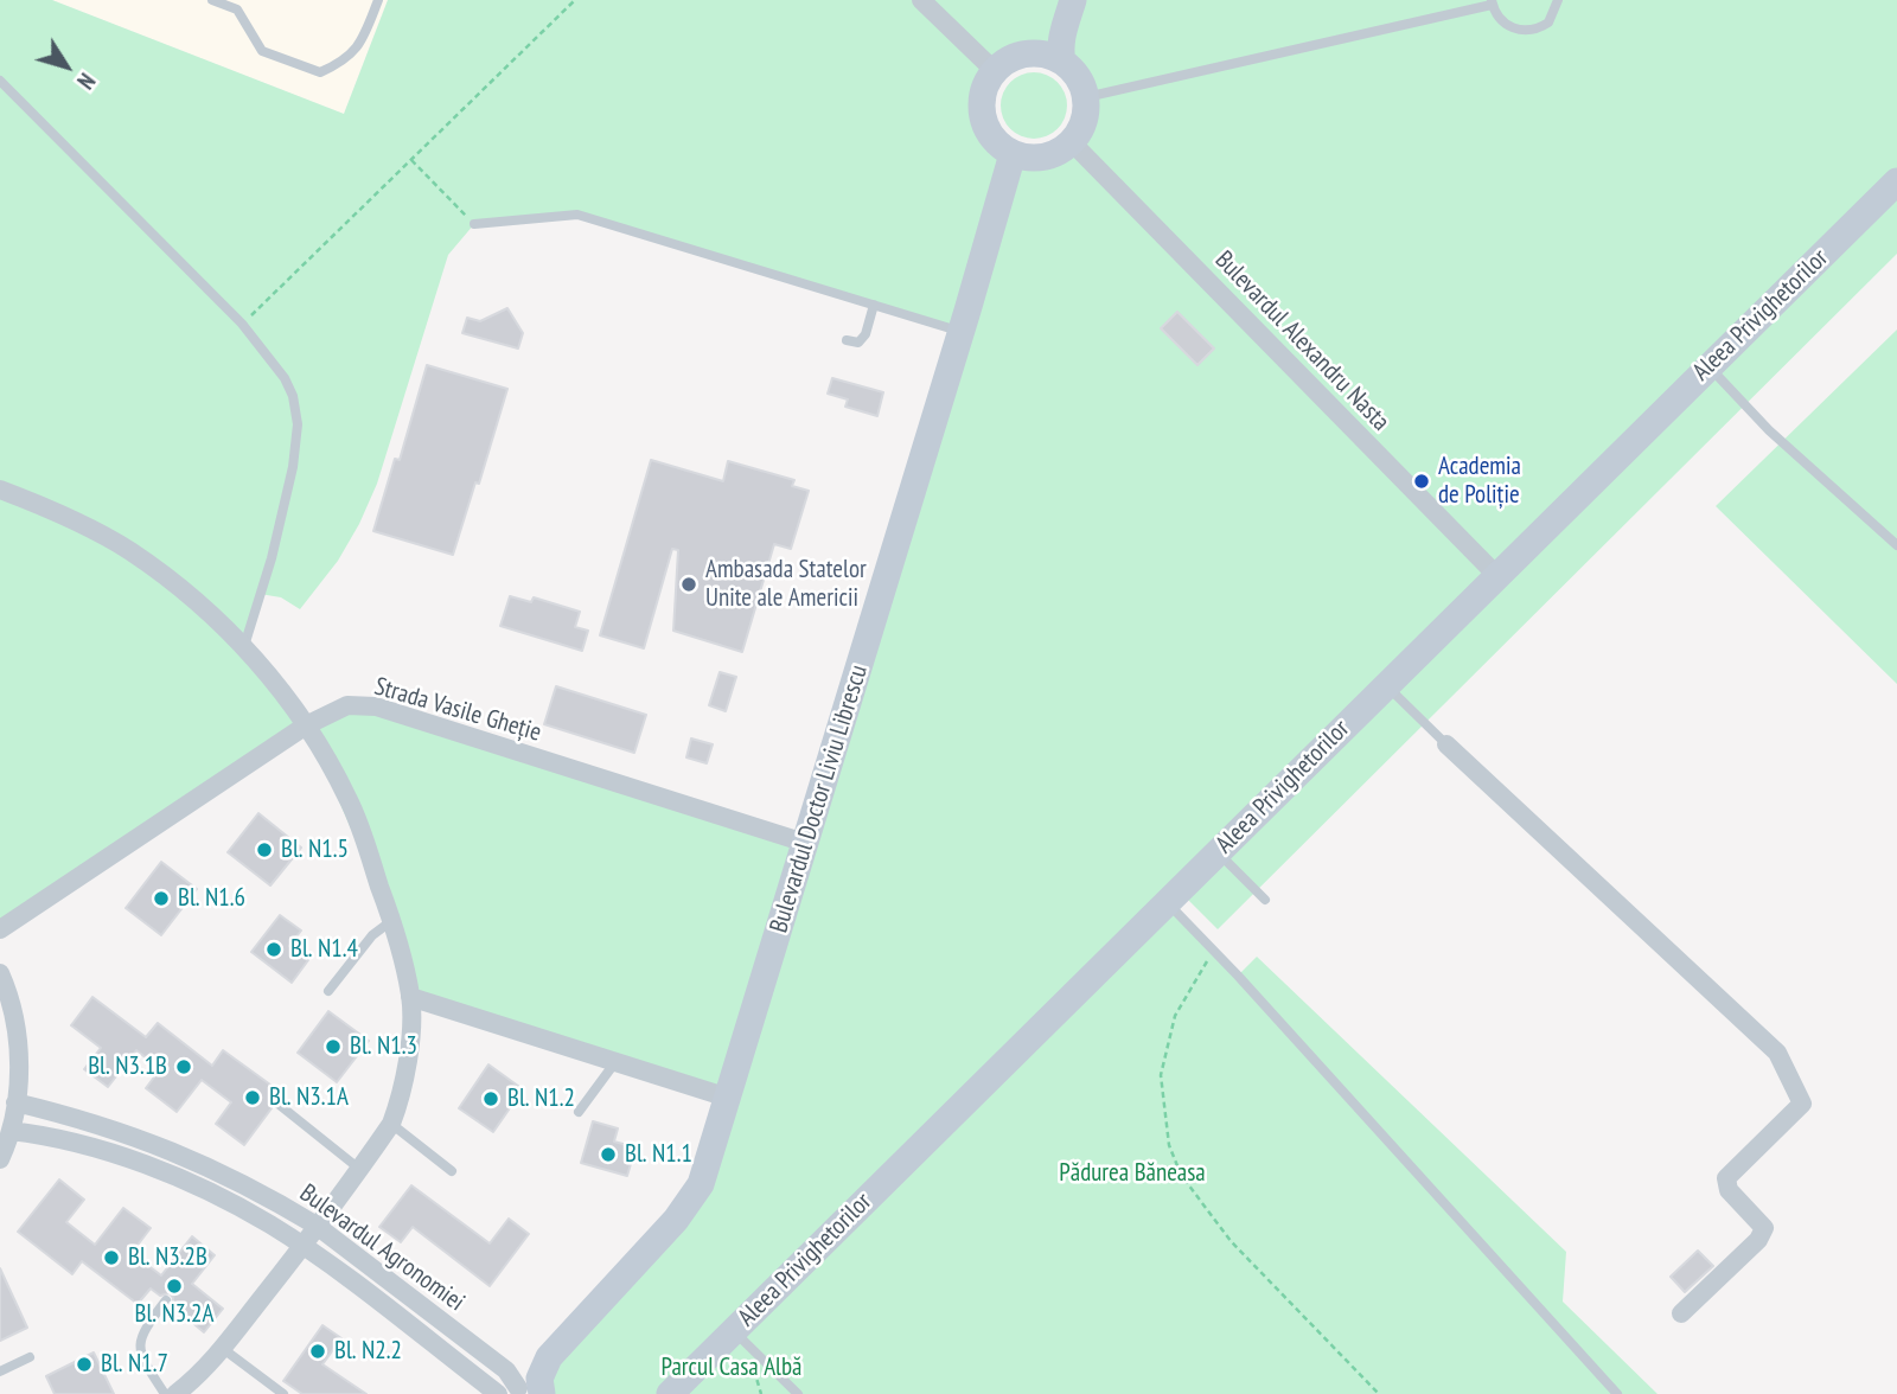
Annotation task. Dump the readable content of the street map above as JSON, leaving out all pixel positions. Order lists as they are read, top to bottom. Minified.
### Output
{"streets":{"street":["Aleea Privighetorilor","Bulevardul Alexandru Nasta","Strada Vasile Gheție","Bulevardul Doctor Liviu Librescu","Bulevardul Agronomiei"]},"crossings":[["Aleea Privighetorilor","Bulevardul Alexandru Nasta"],["Bulevardul Alexandru Nasta","Bulevardul Doctor Liviu Librescu"],["Strada Vasile Gheție","Bulevardul Doctor Liviu Librescu"],["Bulevardul Doctor Liviu Librescu","Bulevardul Agronomiei"]],"parks":["Pădurea Băneasa","Parcul Casa Albă"],"places":["Academia de Poliție","Ambasada Statelor Unite ale Americii","Bl. N1.5","Bl. N1.6","Bl. N1.4","Bl. N1.3","Bl. N3.1B","Bl. N3.1A","Bl. N1.2","Bl. N1.1","Bl. N3.2B","Bl. N3.2A","Bl. N2.2","Bl. N1.7"],"north":"bottom right"}
